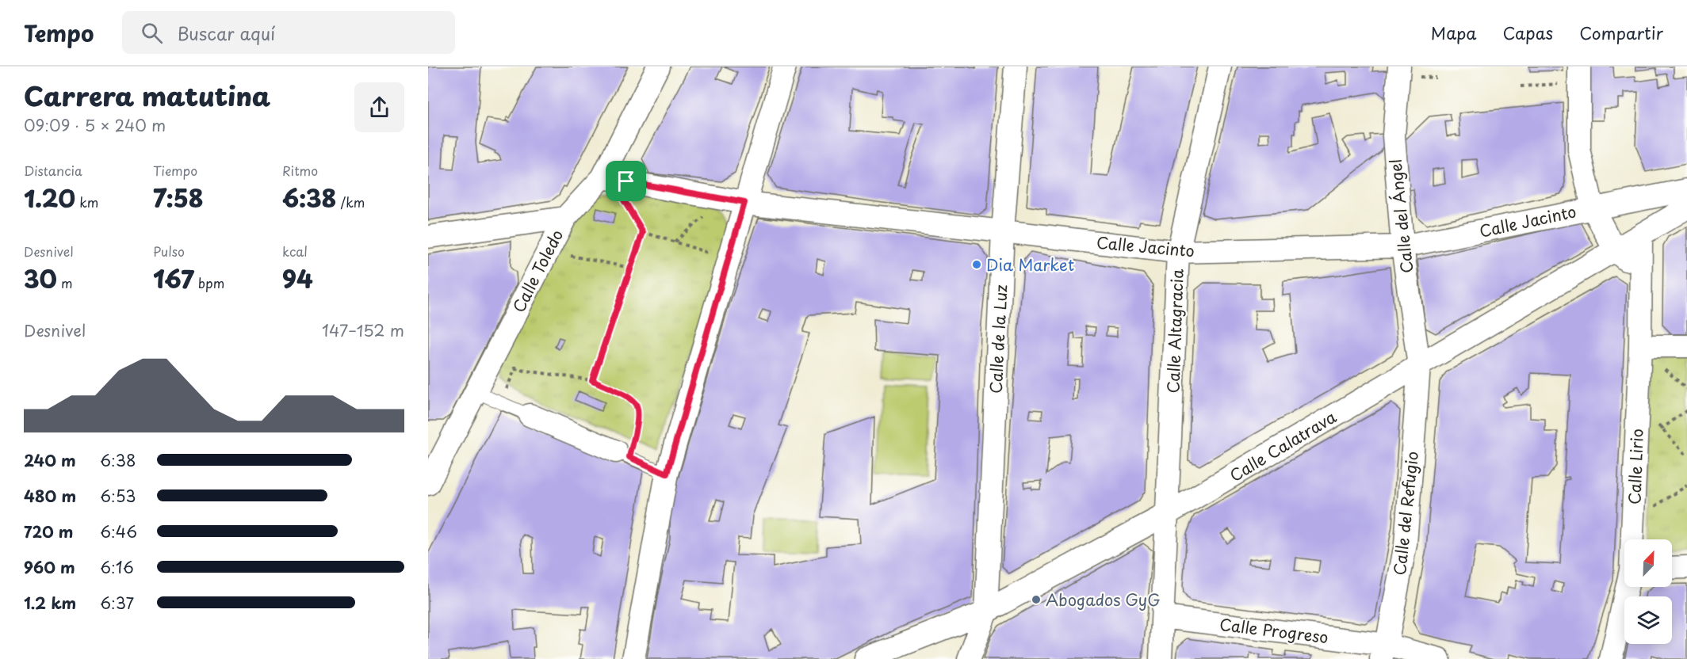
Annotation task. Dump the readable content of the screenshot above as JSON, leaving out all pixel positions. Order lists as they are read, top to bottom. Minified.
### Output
{"streets":{"street":["Calle del Ángel","Calle Jacinto","Calle Toledo","Calle Altagracia","Calle de la Luz","Calle Calatrava","Calle Lirio","Calle del Refugio","Calle Progreso"]},"crossings":[["Calle del Ángel","Calle Jacinto"],["Calle del Ángel","Calle Calatrava"],["Calle del Ángel","Calle del Refugio"],["Calle Jacinto","Calle Toledo"],["Calle Jacinto","Calle Altagracia"],["Calle Jacinto","Calle de la Luz"],["Calle Altagracia","Calle Calatrava"],["Calle Altagracia","Calle Progreso"],["Calle de la Luz","Calle Calatrava"],["Calle Calatrava","Calle Lirio"],["Calle Calatrava","Calle del Refugio"],["Calle del Refugio","Calle Progreso"]],"places":["Dia Market","Abogados GyG"],"north":"top right","page":{"header":"Tempo","search":"Buscar aquí","nav":["Mapa","Capas","Compartir"],"heading":["Carrera matutina","09:09 · 5 × 240 m"],"stats":[["Distancia","1.20 km"],["Tiempo","7:58"],["Ritmo","6:38 /km"],["Desnivel","30 m"],["Pulso","167 bpm"],["kcal","94"]],"chart":["Desnivel","147–152 m"],"list":[{"name":"240 m","note":"6:38"},{"name":"480 m","note":"6:53"},{"name":"720 m","note":"6:46"},{"name":"960 m","note":"6:16"},{"name":"1.2 km","note":"6:37"}]}}
